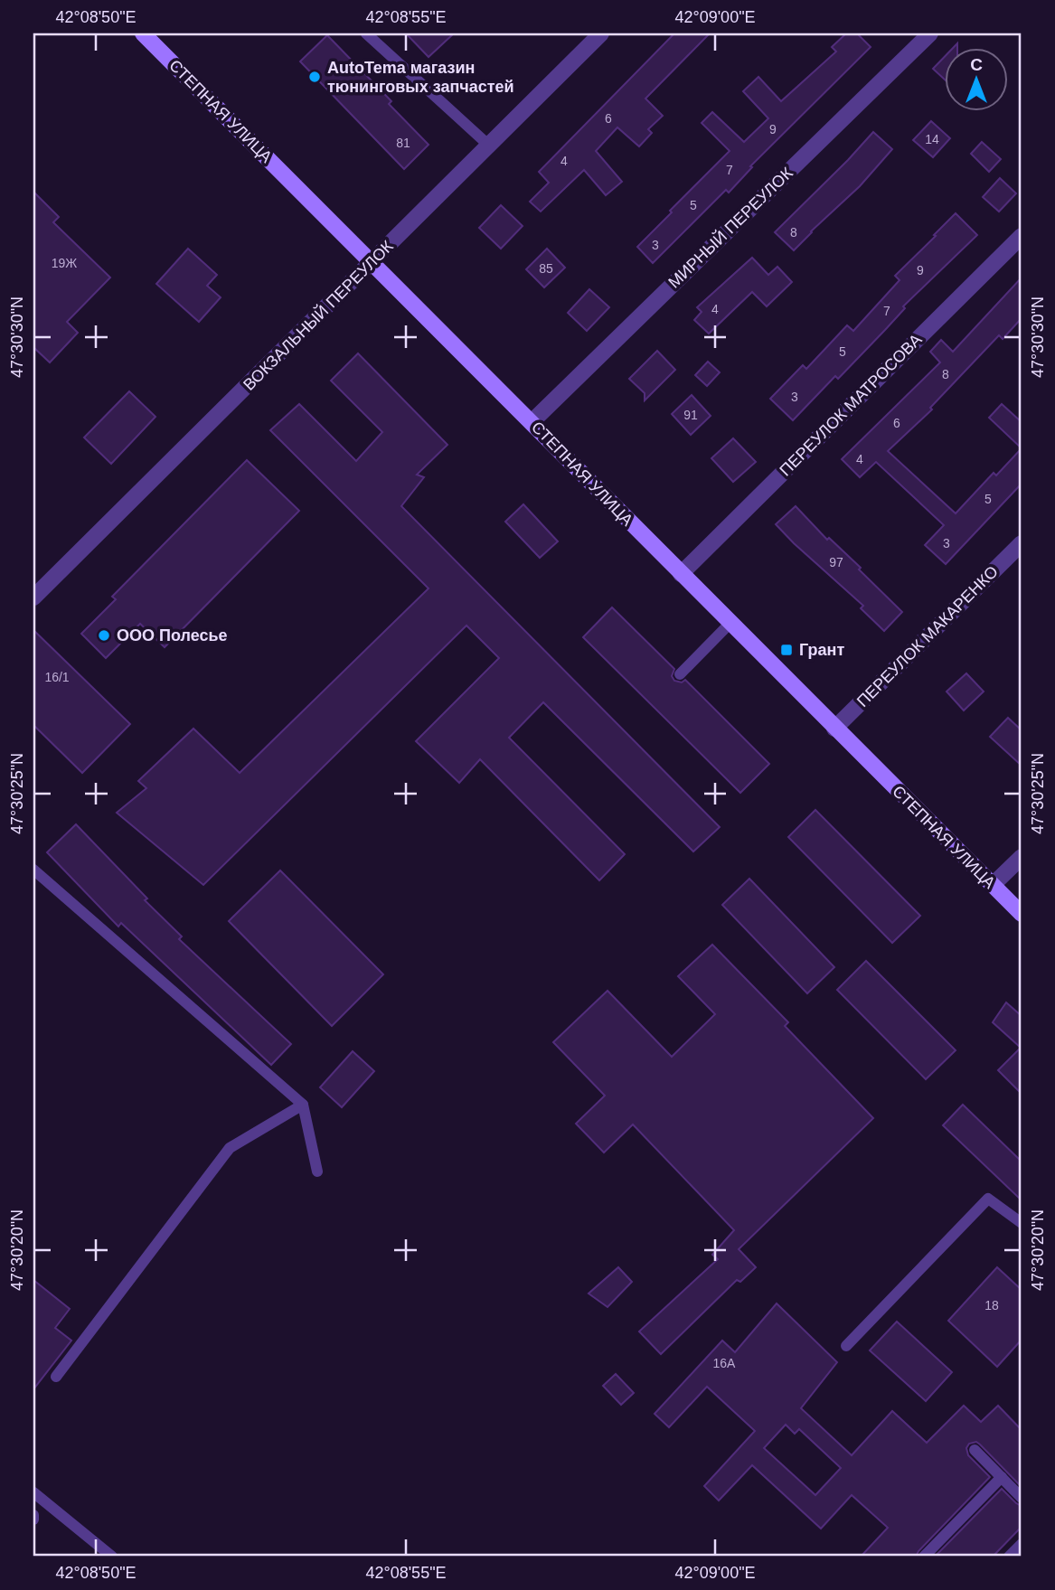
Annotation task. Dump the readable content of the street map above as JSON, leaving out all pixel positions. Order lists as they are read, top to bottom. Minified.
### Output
{"streets":{"main road":["СТЕПНАЯ УЛИЦА"],"street":["МИРНЫЙ ПЕРЕУЛОК","ВОКЗАЛЬНЫЙ ПЕРЕУЛОК","ПЕРЕУЛОК МАТРОСОВА","ПЕРЕУЛОК МАКАРЕНКО"]},"crossings":[["СТЕПНАЯ УЛИЦА","МИРНЫЙ ПЕРЕУЛОК"],["СТЕПНАЯ УЛИЦА","ВОКЗАЛЬНЫЙ ПЕРЕУЛОК"],["СТЕПНАЯ УЛИЦА","ПЕРЕУЛОК МАТРОСОВА"],["СТЕПНАЯ УЛИЦА","ПЕРЕУЛОК МАКАРЕНКО"]],"places":{"other":["AutoTema магазин тюнинговых запчастей","ООО Полесье"],"transit":["Грант"]},"house_numbers":["6","9","14","81","4","7","5","8","3","19Ж","85","9","4","7","5","8","3","91","6","4","5","3","97","16/1","18","16А"],"north":"top","coordinates":["42°08'50\"E","42°08'55\"E","42°09'00\"E","47°30'30\"N","47°30'25\"N","47°30'20\"N"]}
